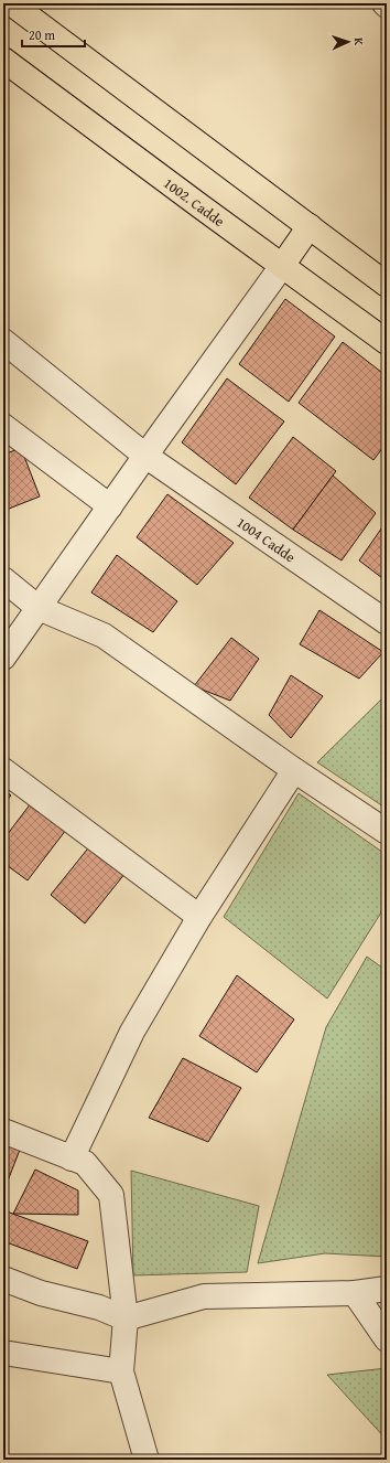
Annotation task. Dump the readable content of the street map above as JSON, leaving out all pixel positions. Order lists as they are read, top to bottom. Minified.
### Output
{"streets":{"main road":["1002. Cadde"],"street":["1004 Cadde"]},"scale_bar":"20 m","north":"right"}
